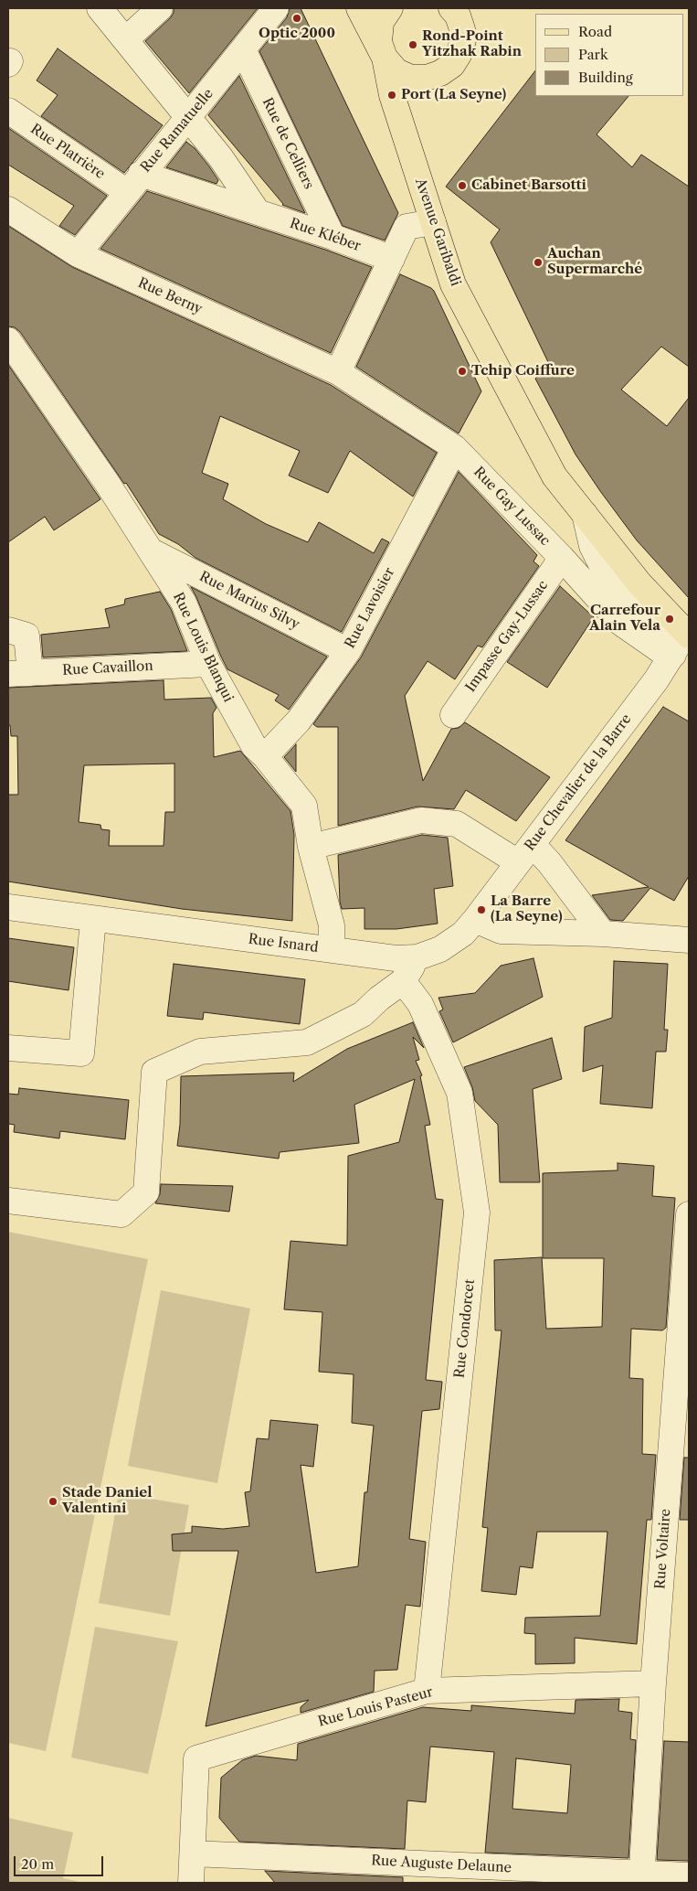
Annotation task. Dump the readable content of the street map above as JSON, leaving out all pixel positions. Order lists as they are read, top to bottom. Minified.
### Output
{"streets":{"main road":["Avenue Garibaldi"],"street":["Rue Ramatuelle","Rue de Celliers","Rue Platrière","Rue Kléber","Rue Berny","Rue Gay Lussac","Rue Marius Silvy","Rue Lavoisier","Impasse Gay-Lussac","Rue Louis Blanqui","Rue Cavaillon","Rue Chevalier de la Barre","Rue Isnard","Rue Condorcet","Rue Voltaire","Rue Louis Pasteur","Rue Auguste Delaune"]},"crossings":[["Rue Ramatuelle","Rue de Celliers"],["Rue Ramatuelle","Rue Platrière"],["Rue Ramatuelle","Rue Kléber"],["Rue Ramatuelle","Rue Berny"],["Rue de Celliers","Rue Kléber"],["Rue Platrière","Rue Kléber"],["Avenue Garibaldi","Rue Gay Lussac"],["Avenue Garibaldi","Rue Chevalier de la Barre"],["Rue Berny","Rue Gay Lussac"],["Rue Gay Lussac","Rue Lavoisier"],["Rue Gay Lussac","Impasse Gay-Lussac"],["Rue Gay Lussac","Rue Chevalier de la Barre"],["Rue Marius Silvy","Rue Lavoisier"],["Rue Marius Silvy","Rue Louis Blanqui"],["Rue Lavoisier","Rue Louis Blanqui"],["Rue Louis Blanqui","Rue Cavaillon"],["Rue Louis Blanqui","Rue Chevalier de la Barre"],["Rue Louis Blanqui","Rue Isnard"],["Rue Chevalier de la Barre","Rue Isnard"],["Rue Condorcet","Rue Louis Pasteur"],["Rue Voltaire","Rue Louis Pasteur"],["Rue Voltaire","Rue Auguste Delaune"],["Rue Louis Pasteur","Rue Auguste Delaune"]],"places":["Optic 2000","Rond-Point Yitzhak Rabin","Port (La Seyne)","Cabinet Barsotti","Auchan Supermarché","Tchip Coiffure","Carrefour Alain Vela","La Barre (La Seyne)","Stade Daniel Valentini"],"legend":["Road","Park","Building"],"scale_bar":"20 m"}
